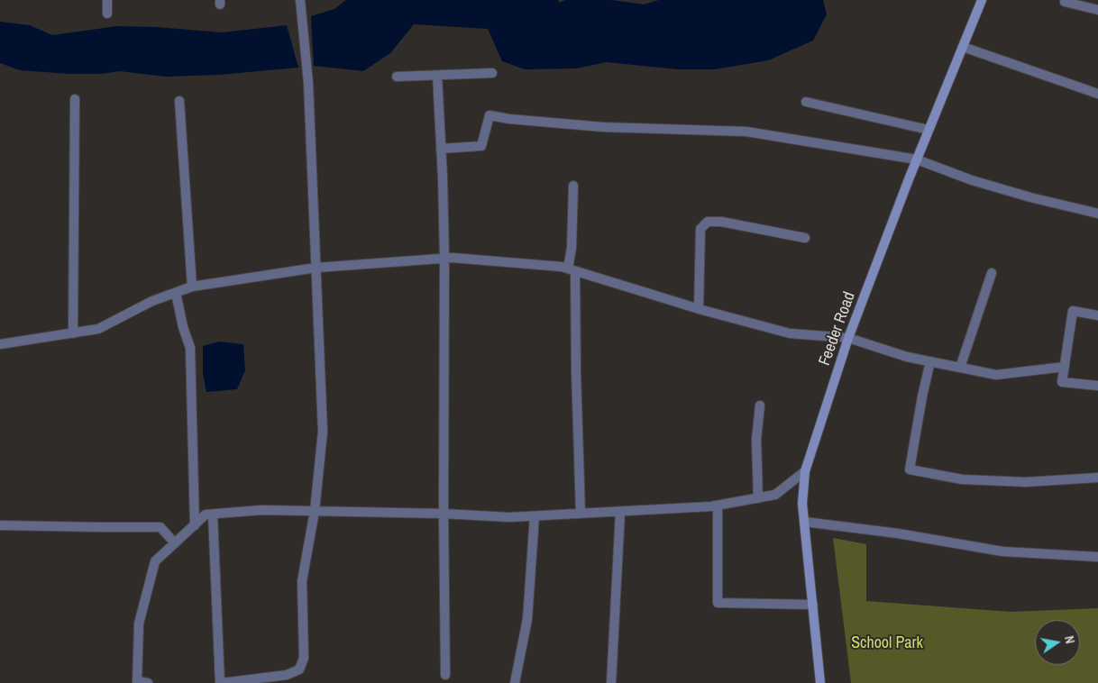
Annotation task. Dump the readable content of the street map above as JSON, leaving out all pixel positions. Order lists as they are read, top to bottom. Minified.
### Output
{"streets":{"street":["Feeder Road"]},"parks":["School Park"],"north":"right"}
